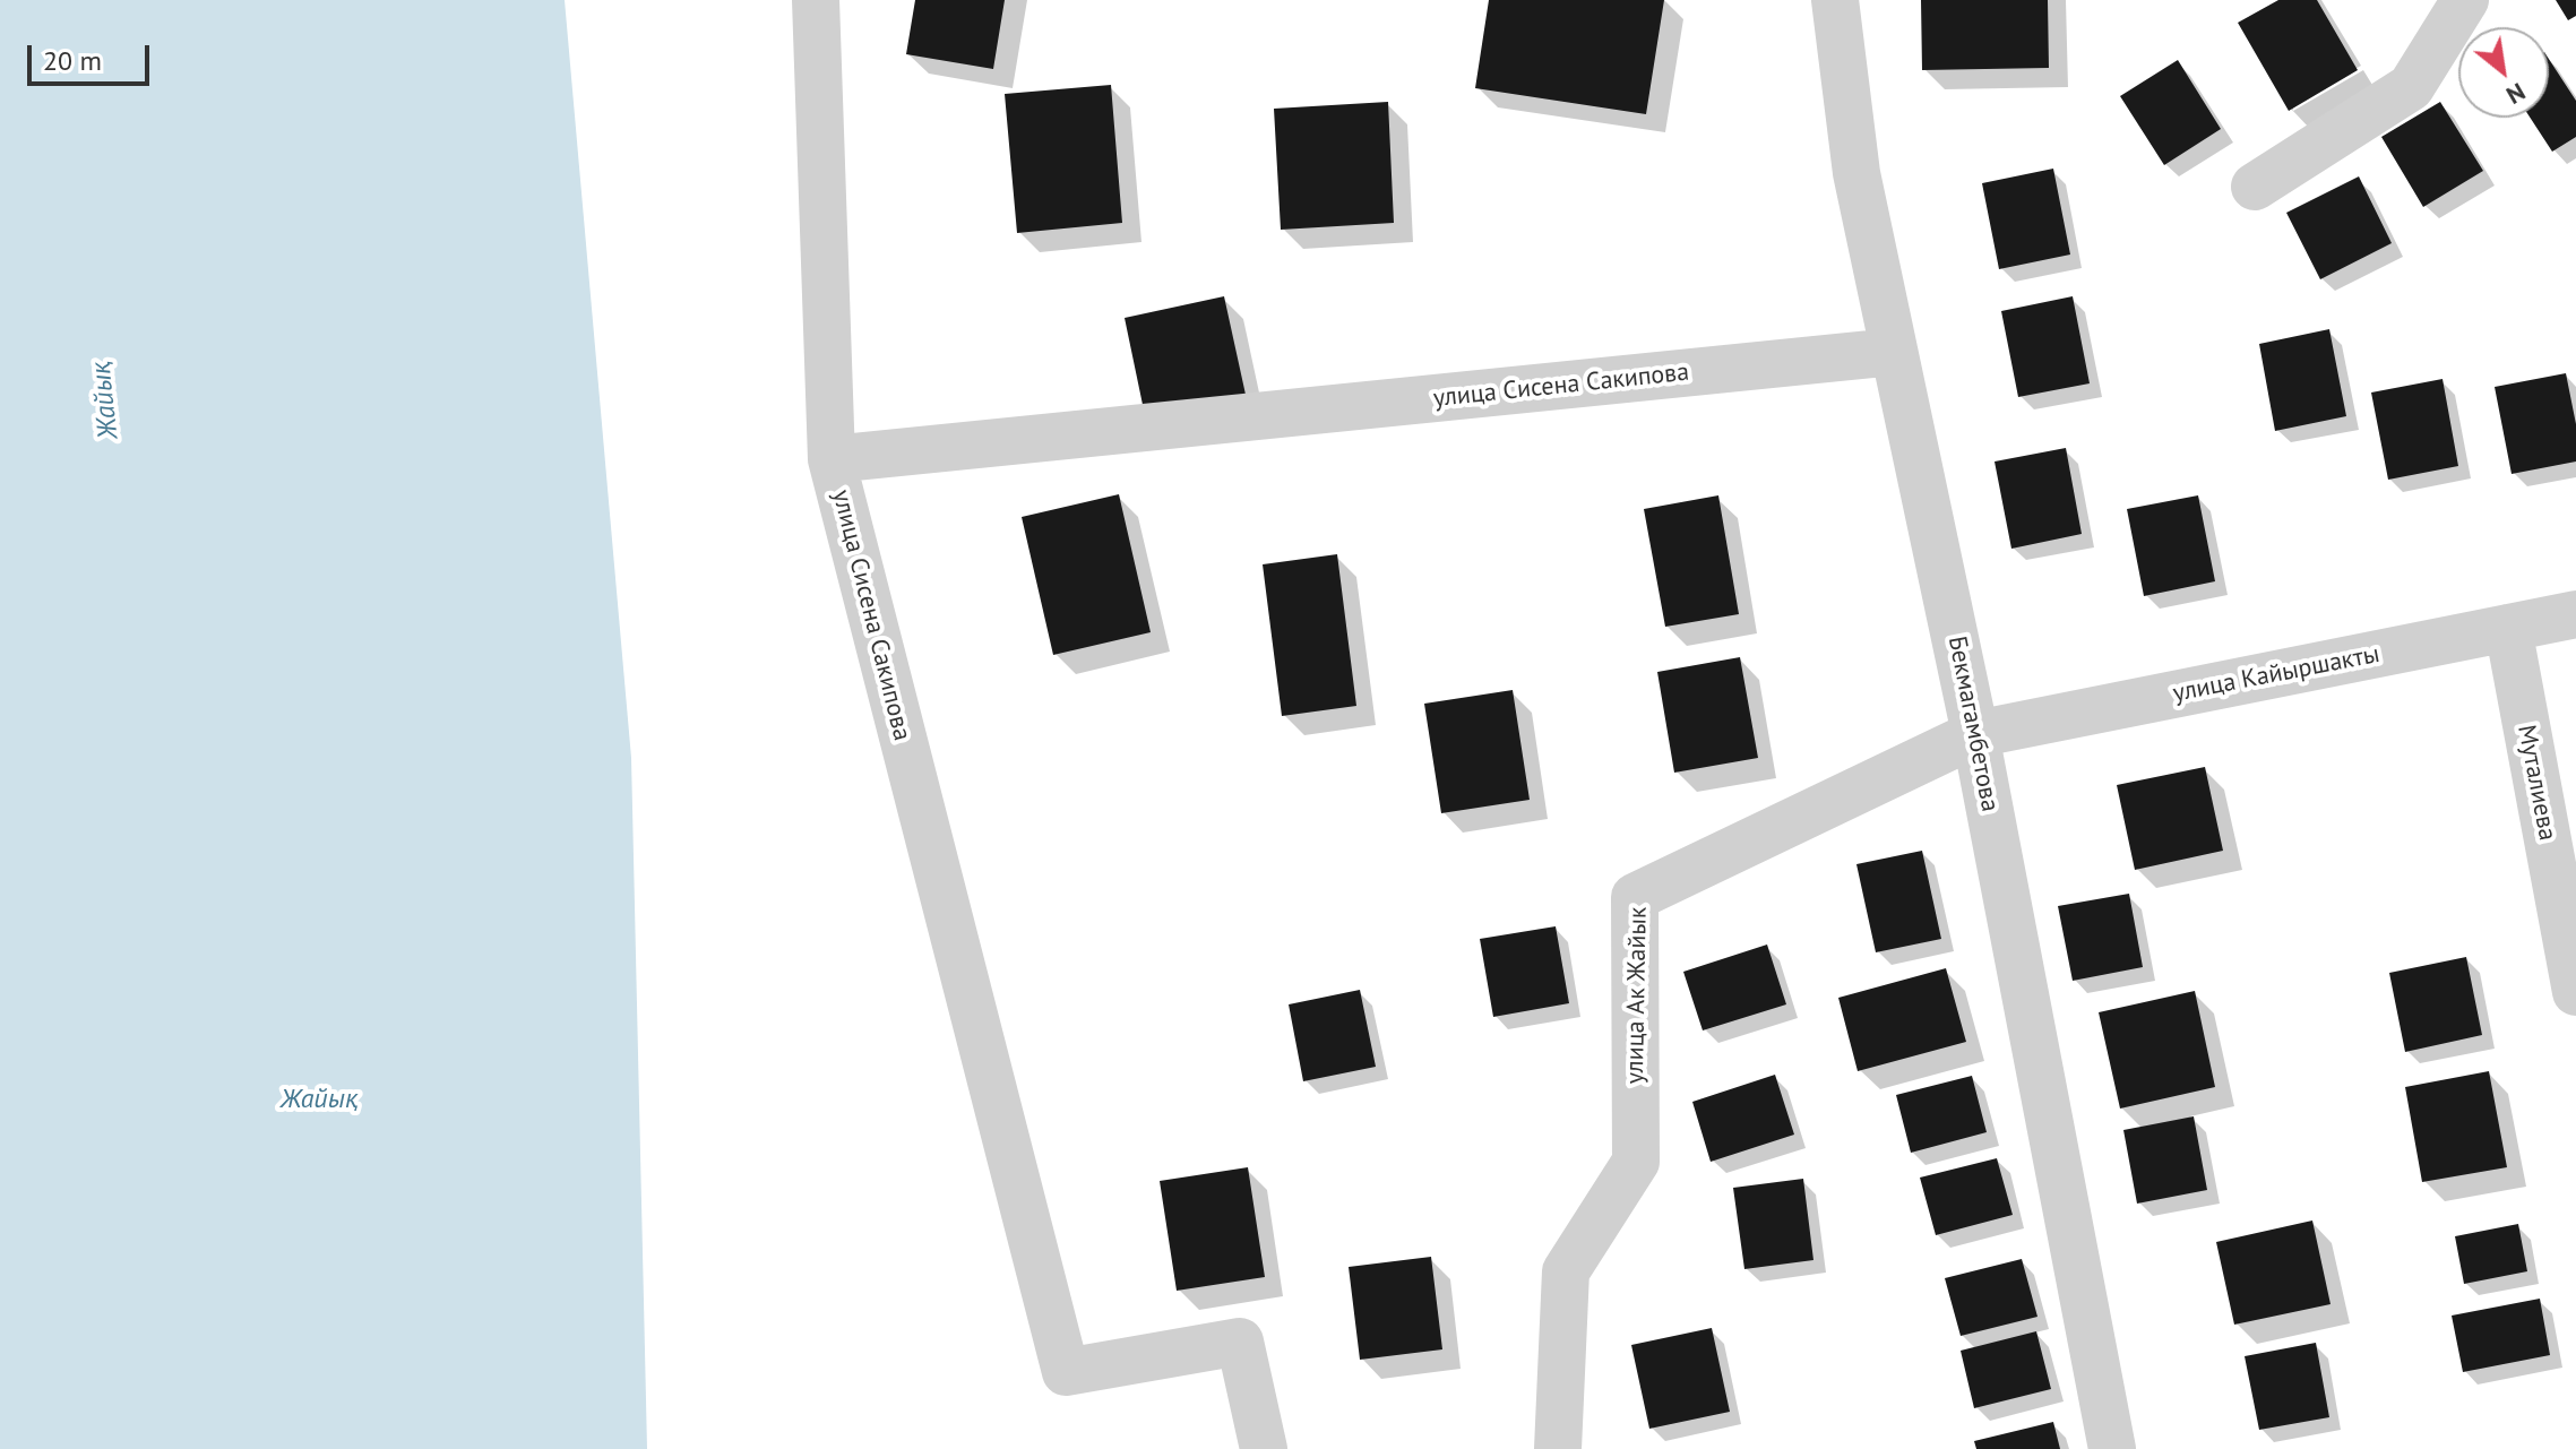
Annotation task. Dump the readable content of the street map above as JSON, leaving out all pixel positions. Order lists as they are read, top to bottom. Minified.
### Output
{"streets":{"street":["улица Сисена Сакипова","улица Кайыршакты","Бекмагамбетова","Муталиева","улица Ак Жайык"]},"crossings":[["улица Сисена Сакипова","Бекмагамбетова"],["улица Кайыршакты","Бекмагамбетова"],["улица Кайыршакты","Муталиева"],["улица Кайыршакты","улица Ак Жайык"],["Бекмагамбетова","улица Ак Жайык"]],"water":["Жайық"],"scale_bar":"20 m","north":"bottom right"}
